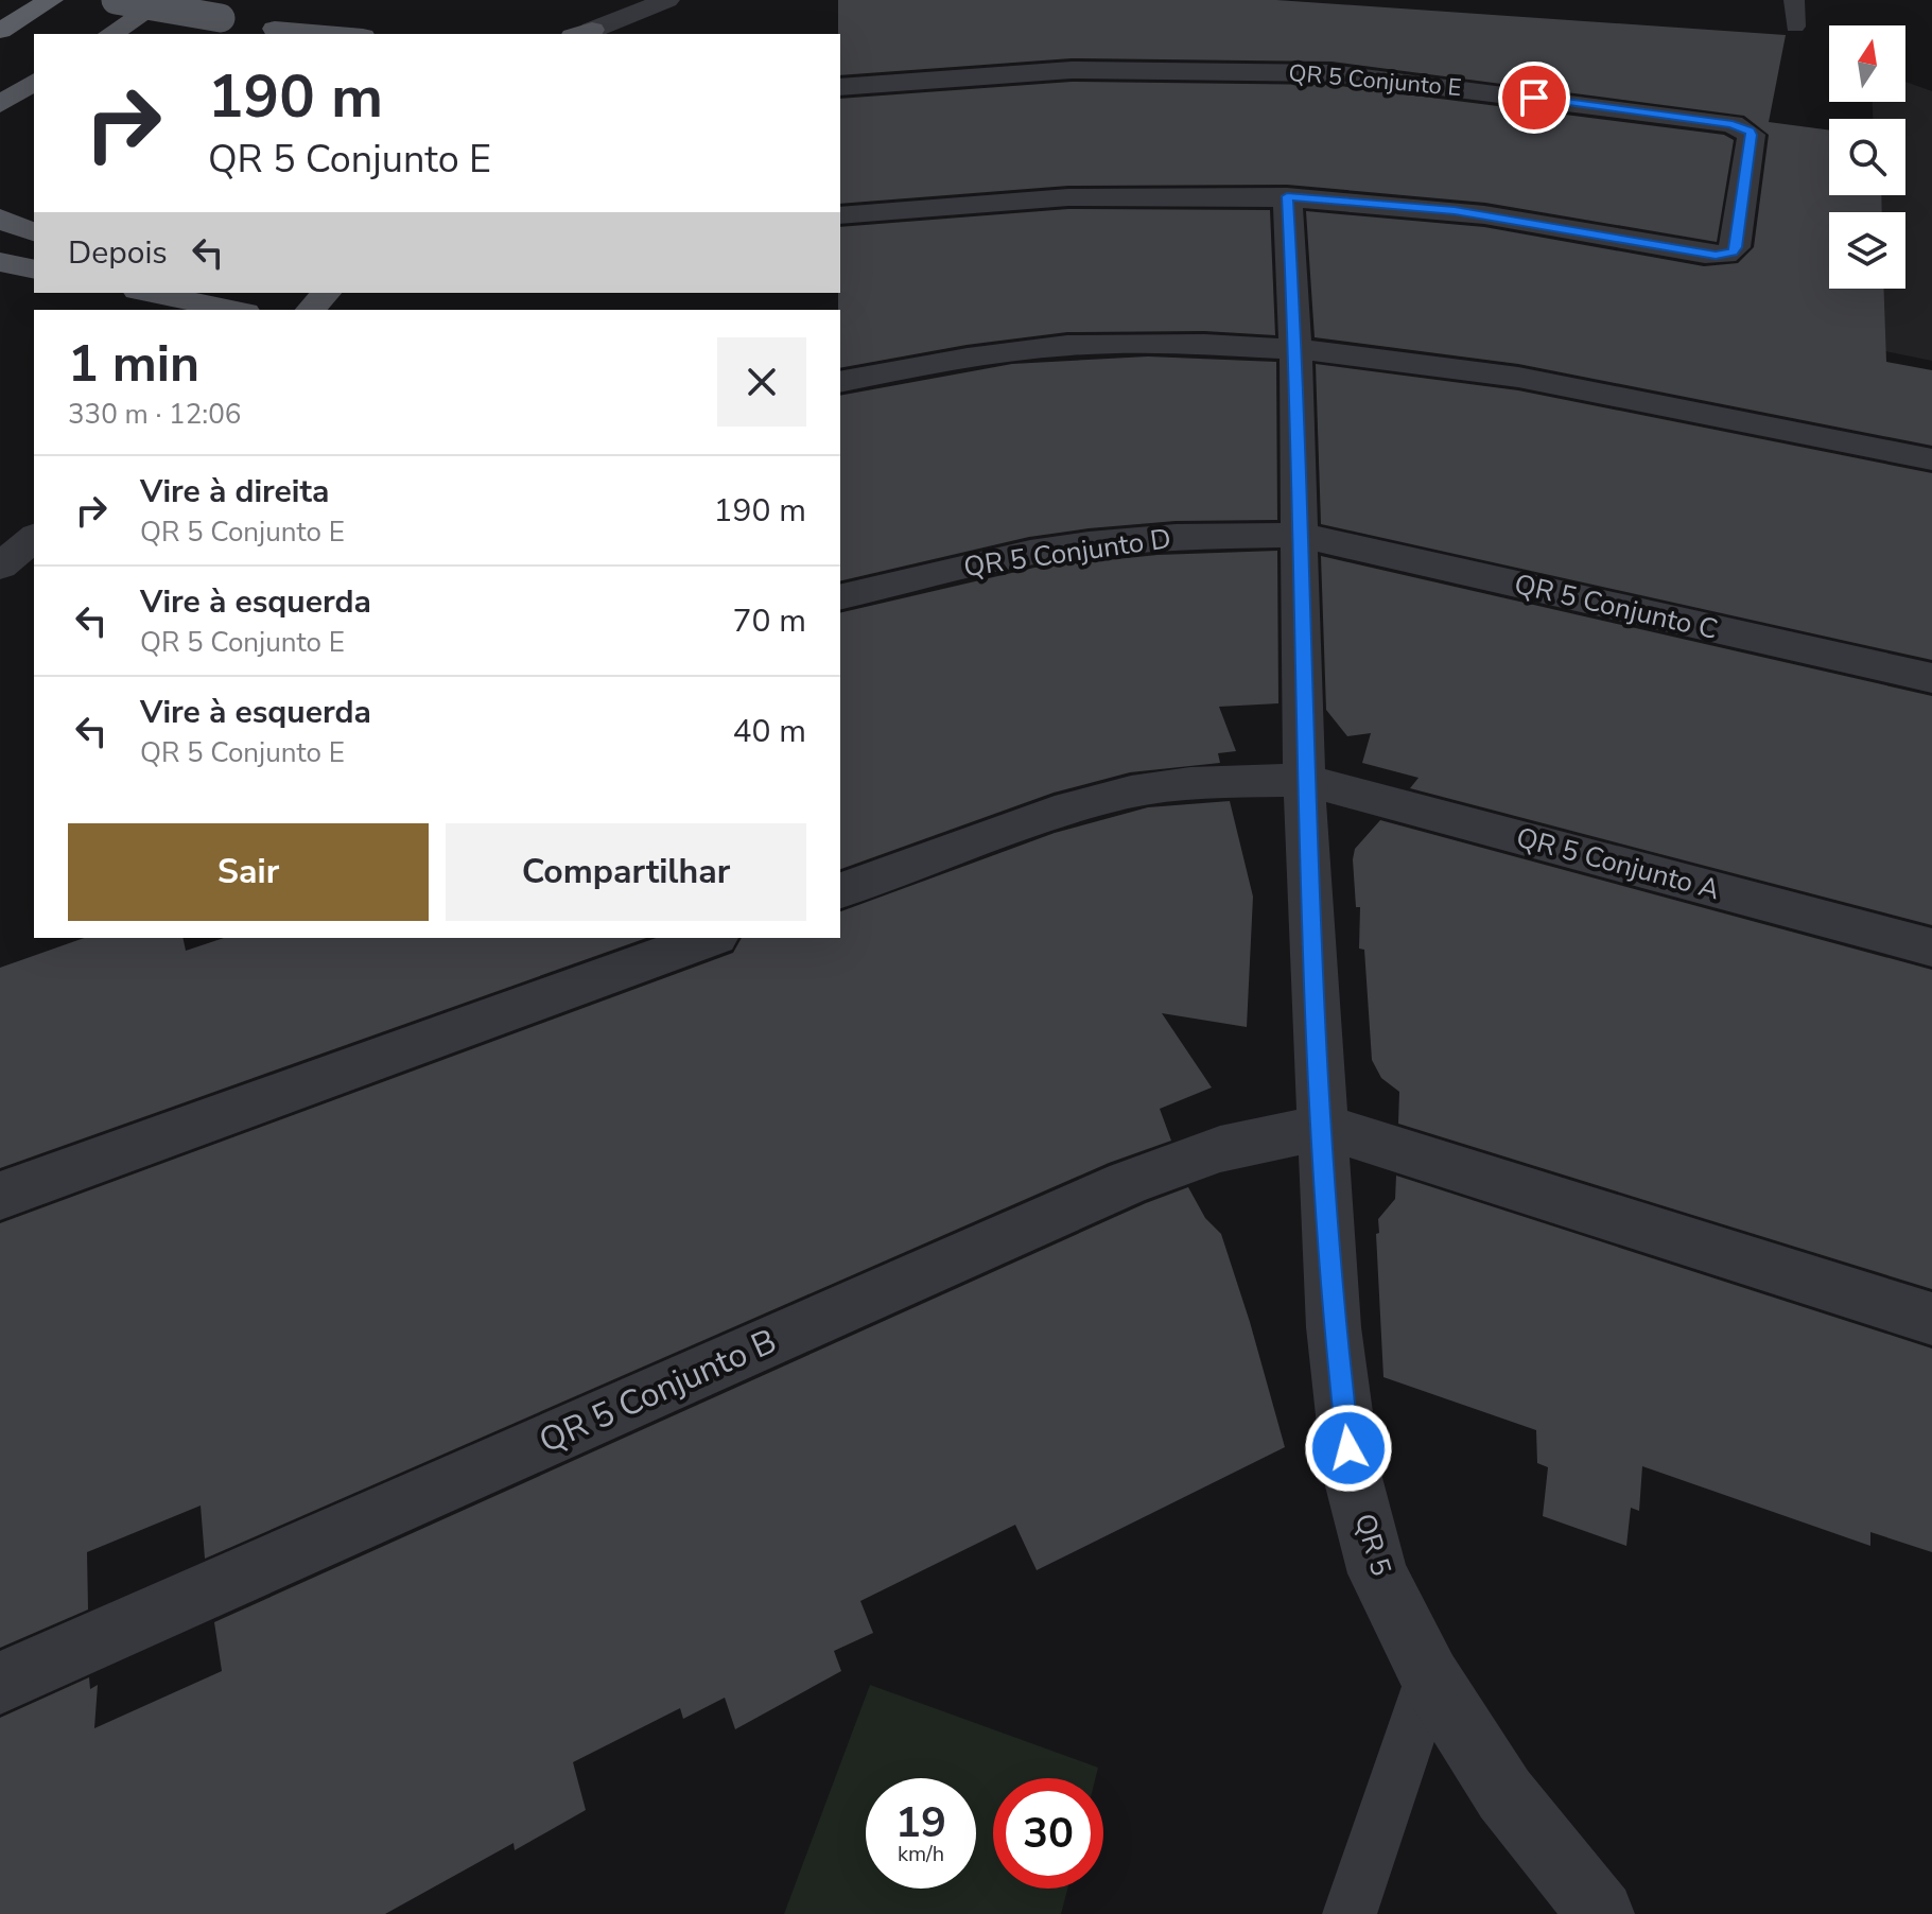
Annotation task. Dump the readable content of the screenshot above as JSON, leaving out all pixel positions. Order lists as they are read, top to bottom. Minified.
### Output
{"streets":{"street":["QR 5 Conjunto E","QR 5 Conjunto D","QR 5 Conjunto C","QR 5 Conjunto A","QR 5 Conjunto B","QR 5"]},"crossings":[["QR 5 Conjunto E","QR 5"],["QR 5 Conjunto D","QR 5 Conjunto C"],["QR 5 Conjunto D","QR 5"],["QR 5 Conjunto C","QR 5"],["QR 5 Conjunto A","QR 5"],["QR 5 Conjunto B","QR 5"]],"north":"top","page":{"turn":["190 m","QR 5 Conjunto E"],"then":"Depois","heading":["1 min","330 m · 12:06"],"list":[{"name":"Vire à direita","note":"QR 5 Conjunto E","value":"190 m"},{"name":"Vire à esquerda","note":"QR 5 Conjunto E","value":"70 m"},{"name":"Vire à esquerda","note":"QR 5 Conjunto E","value":"40 m"}],"buttons":["Sair","Compartilhar"],"speed":"19 km/h","limit":"30"}}
